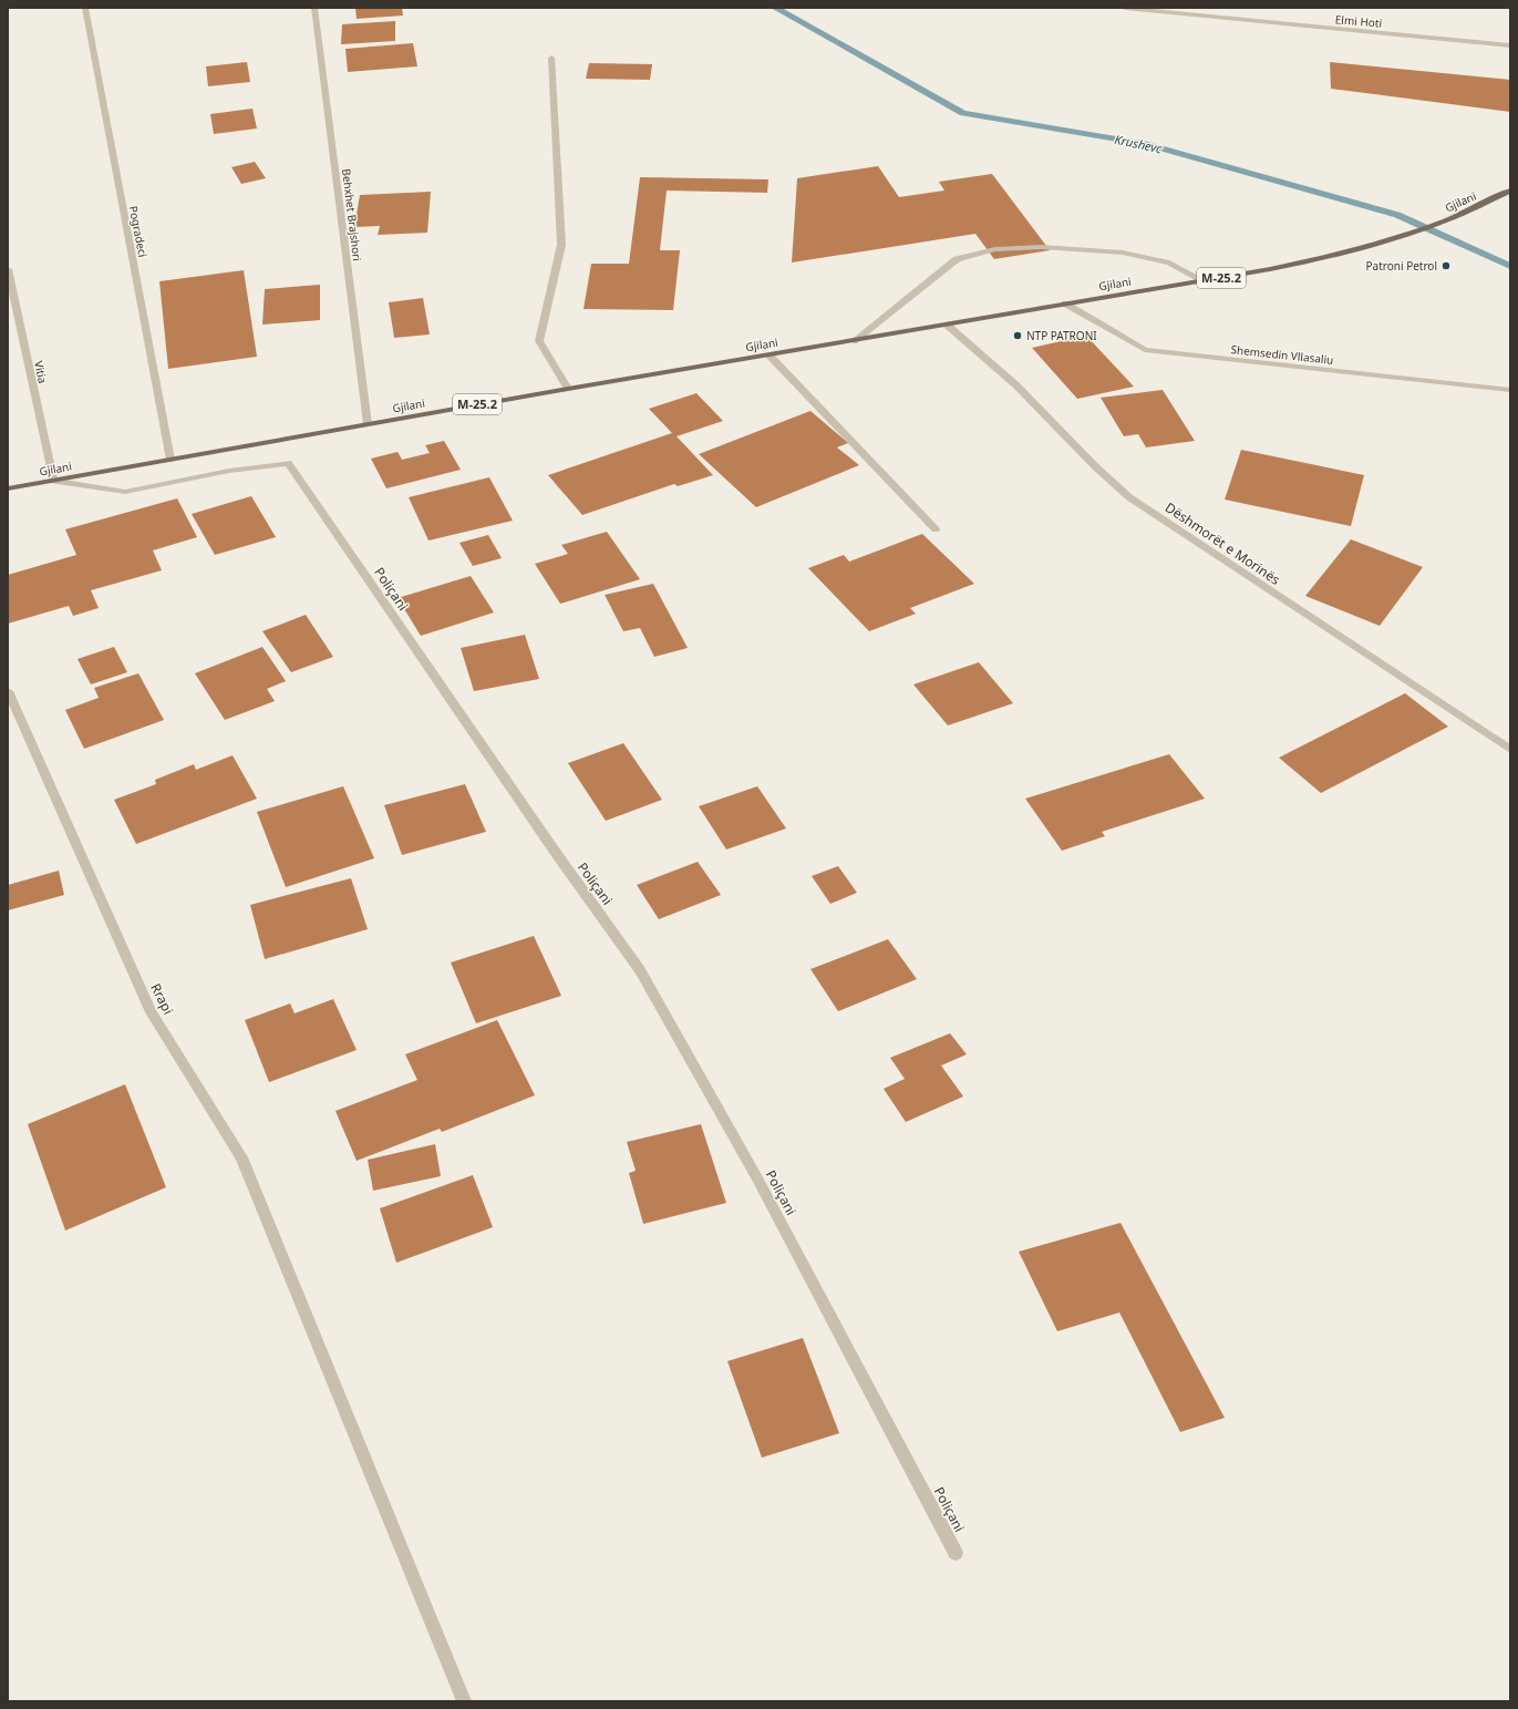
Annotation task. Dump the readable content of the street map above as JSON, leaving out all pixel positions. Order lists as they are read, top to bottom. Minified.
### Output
{"streets":{"main road":["Gjilani","M-25.2"],"street":["Elmi Hoti","Behxhet Brajshori","Pogradeci","Shemsedin Vllasaliu","Vitia","Dëshmorët e Morinës","Poliçani","Rrapi"]},"crossings":[["Gjilani","Behxhet Brajshori"],["Gjilani","Pogradeci"],["Gjilani","Shemsedin Vllasaliu"],["Gjilani","Vitia"],["Gjilani","Dëshmorët e Morinës"],["Gjilani","Poliçani"],["Vitia","Poliçani"]],"water":["Krushevc"],"places":["Patroni Petrol","NTP PATRONI"]}
